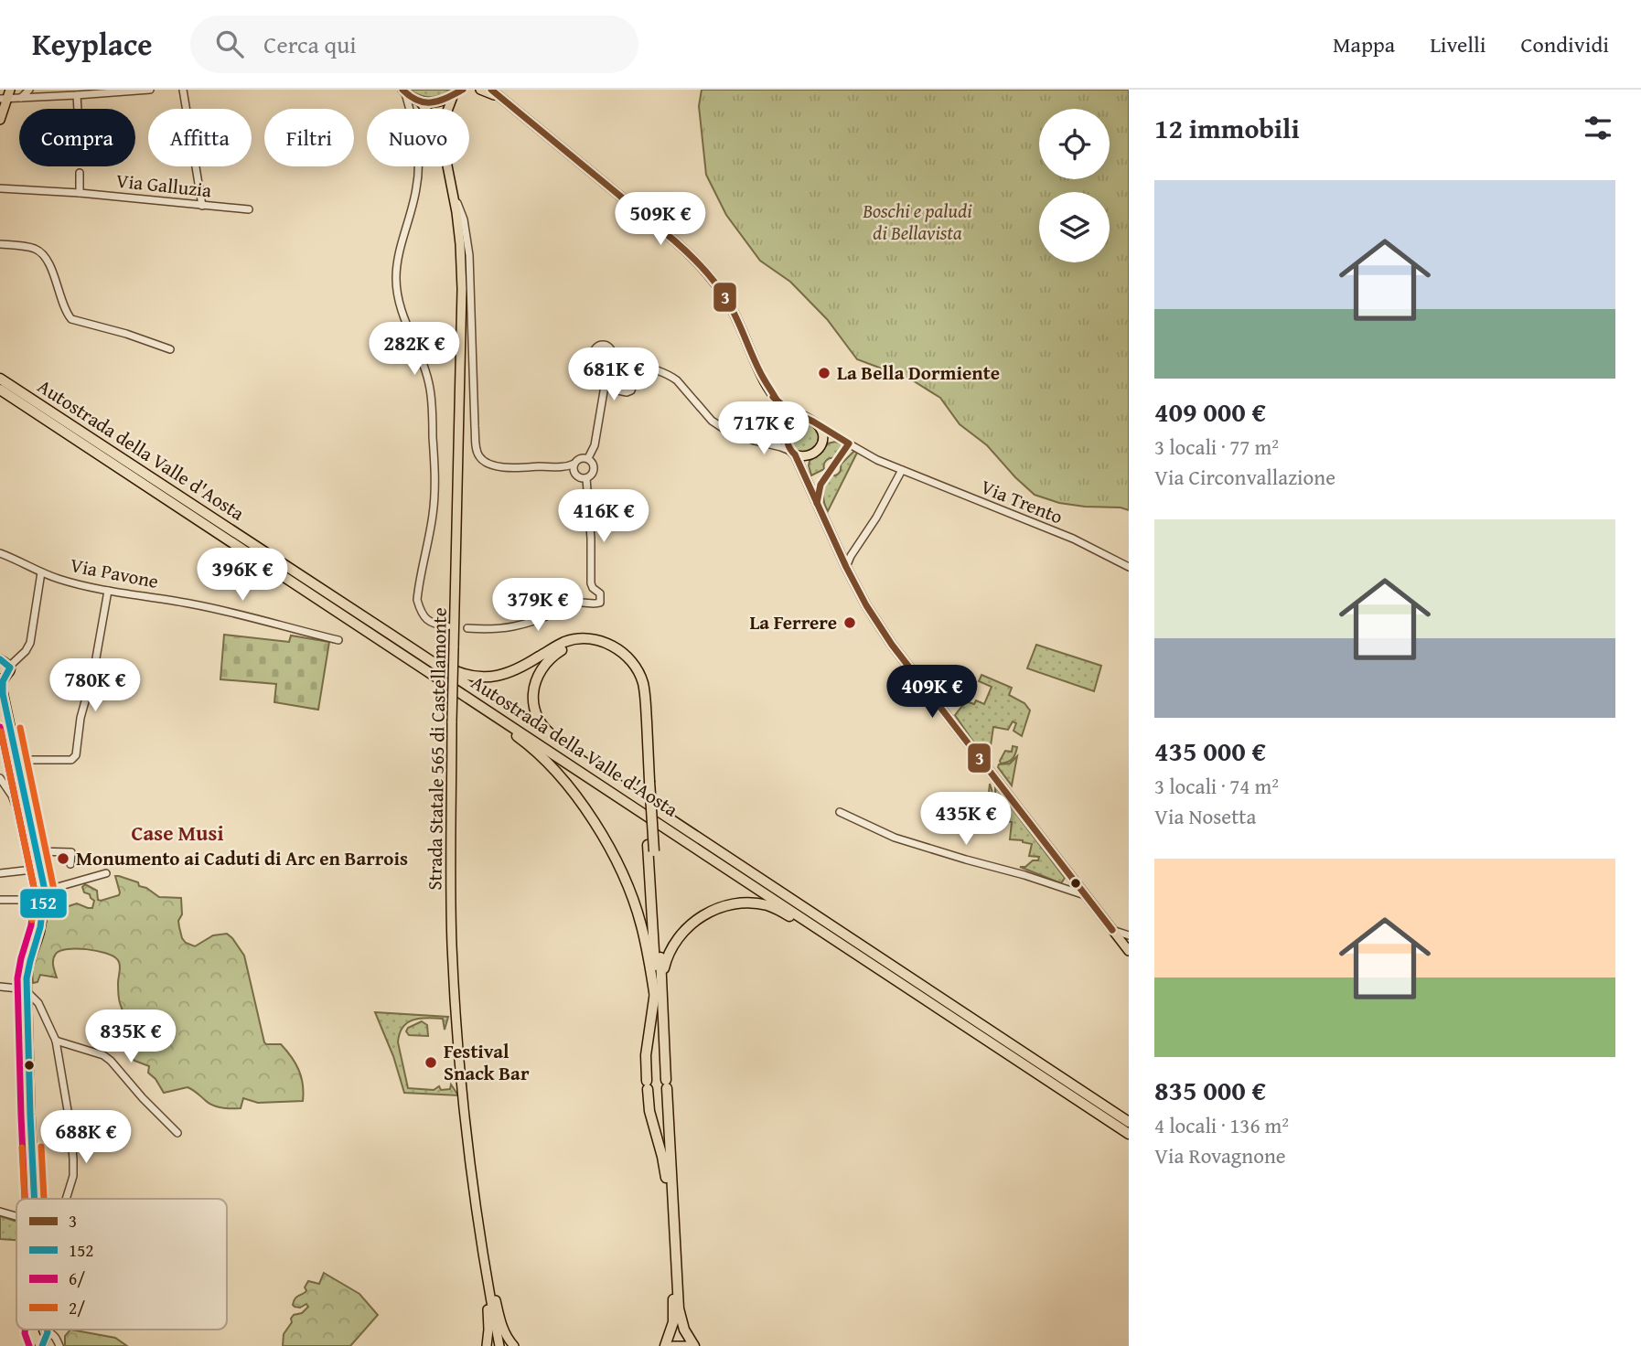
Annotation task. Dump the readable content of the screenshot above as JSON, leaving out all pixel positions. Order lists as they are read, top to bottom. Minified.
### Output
{"streets":{"highway":["Autostrada della Valle d'Aosta"],"main road":["Strada Statale 565 di Castellamonte"],"street":["Via Galluzia","Via Trento","Via Pavone"]},"districts":["Case Musi"],"parks":["Boschi e paludi di Bellavista"],"places":["La Bella Dormiente","La Ferrere","Monumento ai Caduti di Arc en Barrois","Festival Snack Bar"],"lines":["transit line 3","transit line 152","transit line 6/","transit line 2/"],"legend":["3","152","6/","2/"],"page":{"header":"Keyplace","search":"Cerca qui","nav":["Mappa","Livelli","Condividi"],"heading":"12 immobili","chip":["Compra","Affitta","Filtri","Nuovo"],"list":[{"name":"409 000 €","note":"3 locali · 77 m² · Via Circonvallazione"},{"name":"435 000 €","note":"3 locali · 74 m² · Via Nosetta"},{"name":"835 000 €","note":"4 locali · 136 m² · Via Rovagnone"}],"price":["509K €","282K €","681K €","717K €","416K €","396K €","379K €","780K €","409K €","435K €","835K €","688K €"]}}
